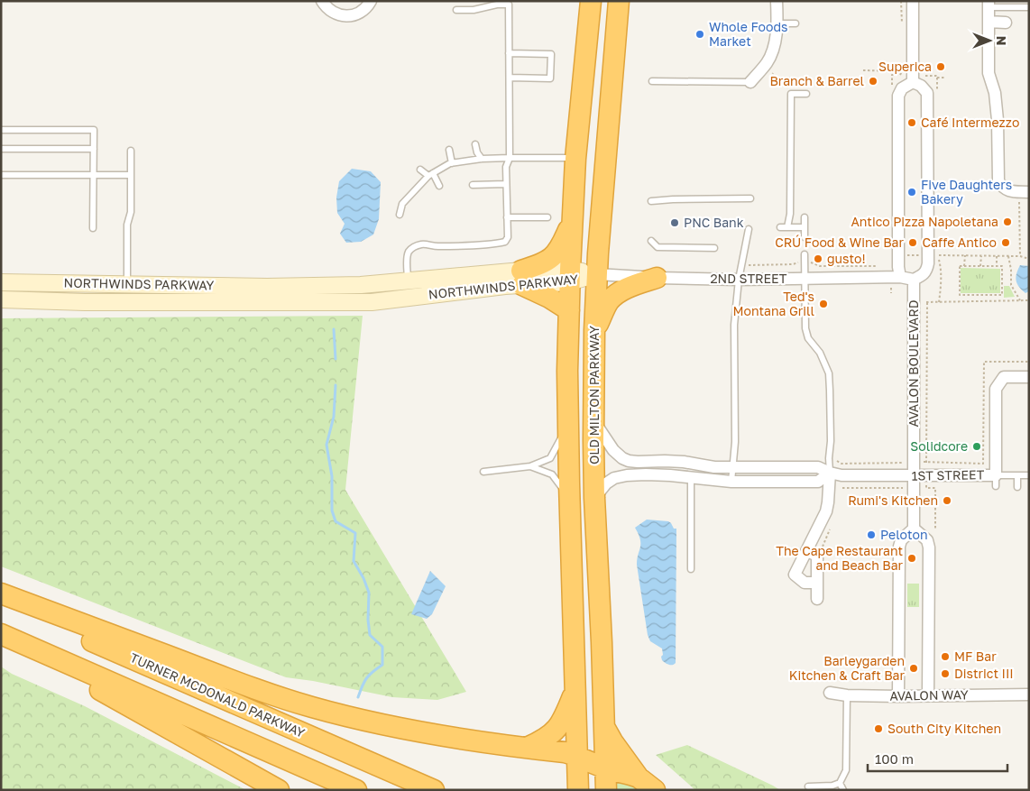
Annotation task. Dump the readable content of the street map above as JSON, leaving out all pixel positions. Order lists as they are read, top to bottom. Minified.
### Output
{"streets":{"highway":["OLD MILTON PARKWAY","TURNER MCDONALD PARKWAY"],"street":["2ND STREET","NORTHWINDS PARKWAY","AVALON BOULEVARD","1ST STREET","AVALON WAY"]},"crossings":[["2ND STREET","NORTHWINDS PARKWAY"],["2ND STREET","OLD MILTON PARKWAY"],["NORTHWINDS PARKWAY","OLD MILTON PARKWAY"],["AVALON BOULEVARD","1ST STREET"],["OLD MILTON PARKWAY","1ST STREET"]],"places":["Whole Foods Market","Superica","Branch & Barrel","Café Intermezzo","Five Daughters Bakery","Antico Pizza Napoletana","PNC Bank","CRÚ Food & Wine Bar","Caffe Antico","gusto!","Ted's Montana Grill","Solidcore","Rumi's Kitchen","Peloton","The Cape Restaurant and Beach Bar","MF Bar","Barleygarden Kitchen & Craft Bar","District III","South City Kitchen"],"scale_bar":"100 m","north":"right"}
